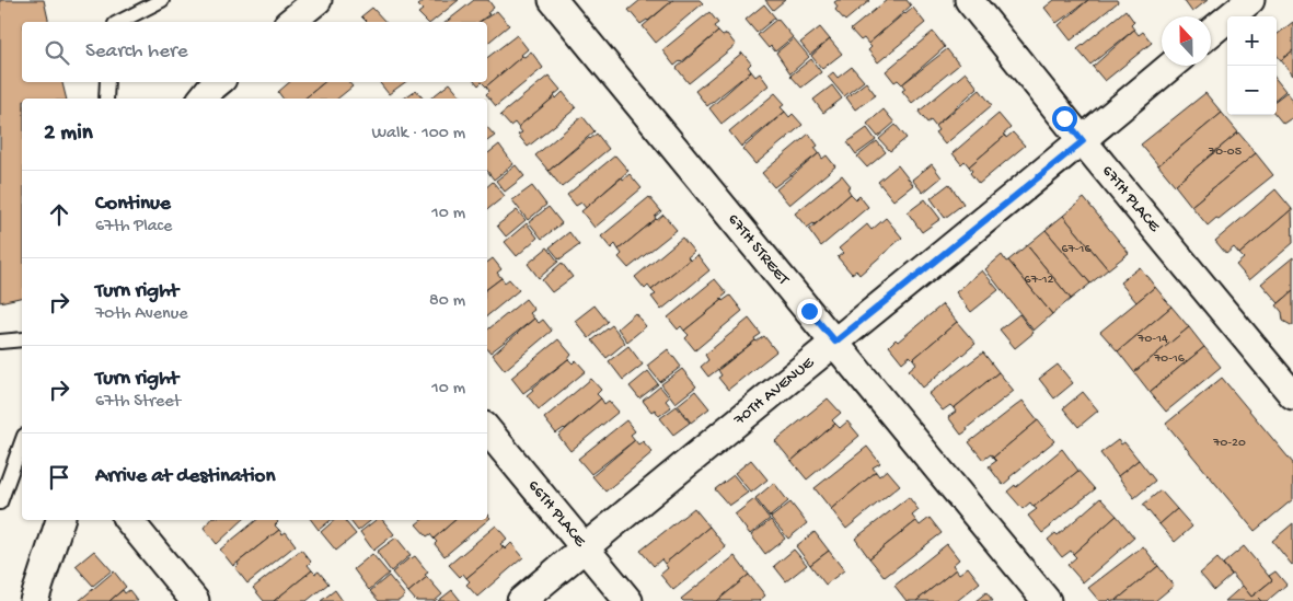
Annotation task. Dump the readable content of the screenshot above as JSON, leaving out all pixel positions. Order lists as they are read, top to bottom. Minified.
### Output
{"streets":{"street":["67TH PLACE","67TH STREET","70TH AVENUE","66TH PLACE"]},"crossings":[["67TH PLACE","70TH AVENUE"],["67TH STREET","70TH AVENUE"],["70TH AVENUE","66TH PLACE"]],"house_numbers":["70-05","67-16","67-12","70-14","70-16","70-20"],"north":"top","page":{"map_buttons":["+","−"],"search":"Search here","heading":["2 min","Walk · 100 m"],"list":[["Continue","67th Place","10 m"],["Turn right","70th Avenue","80 m"],["Turn right","67th Street","10 m"],"Arrive at destination"]}}
